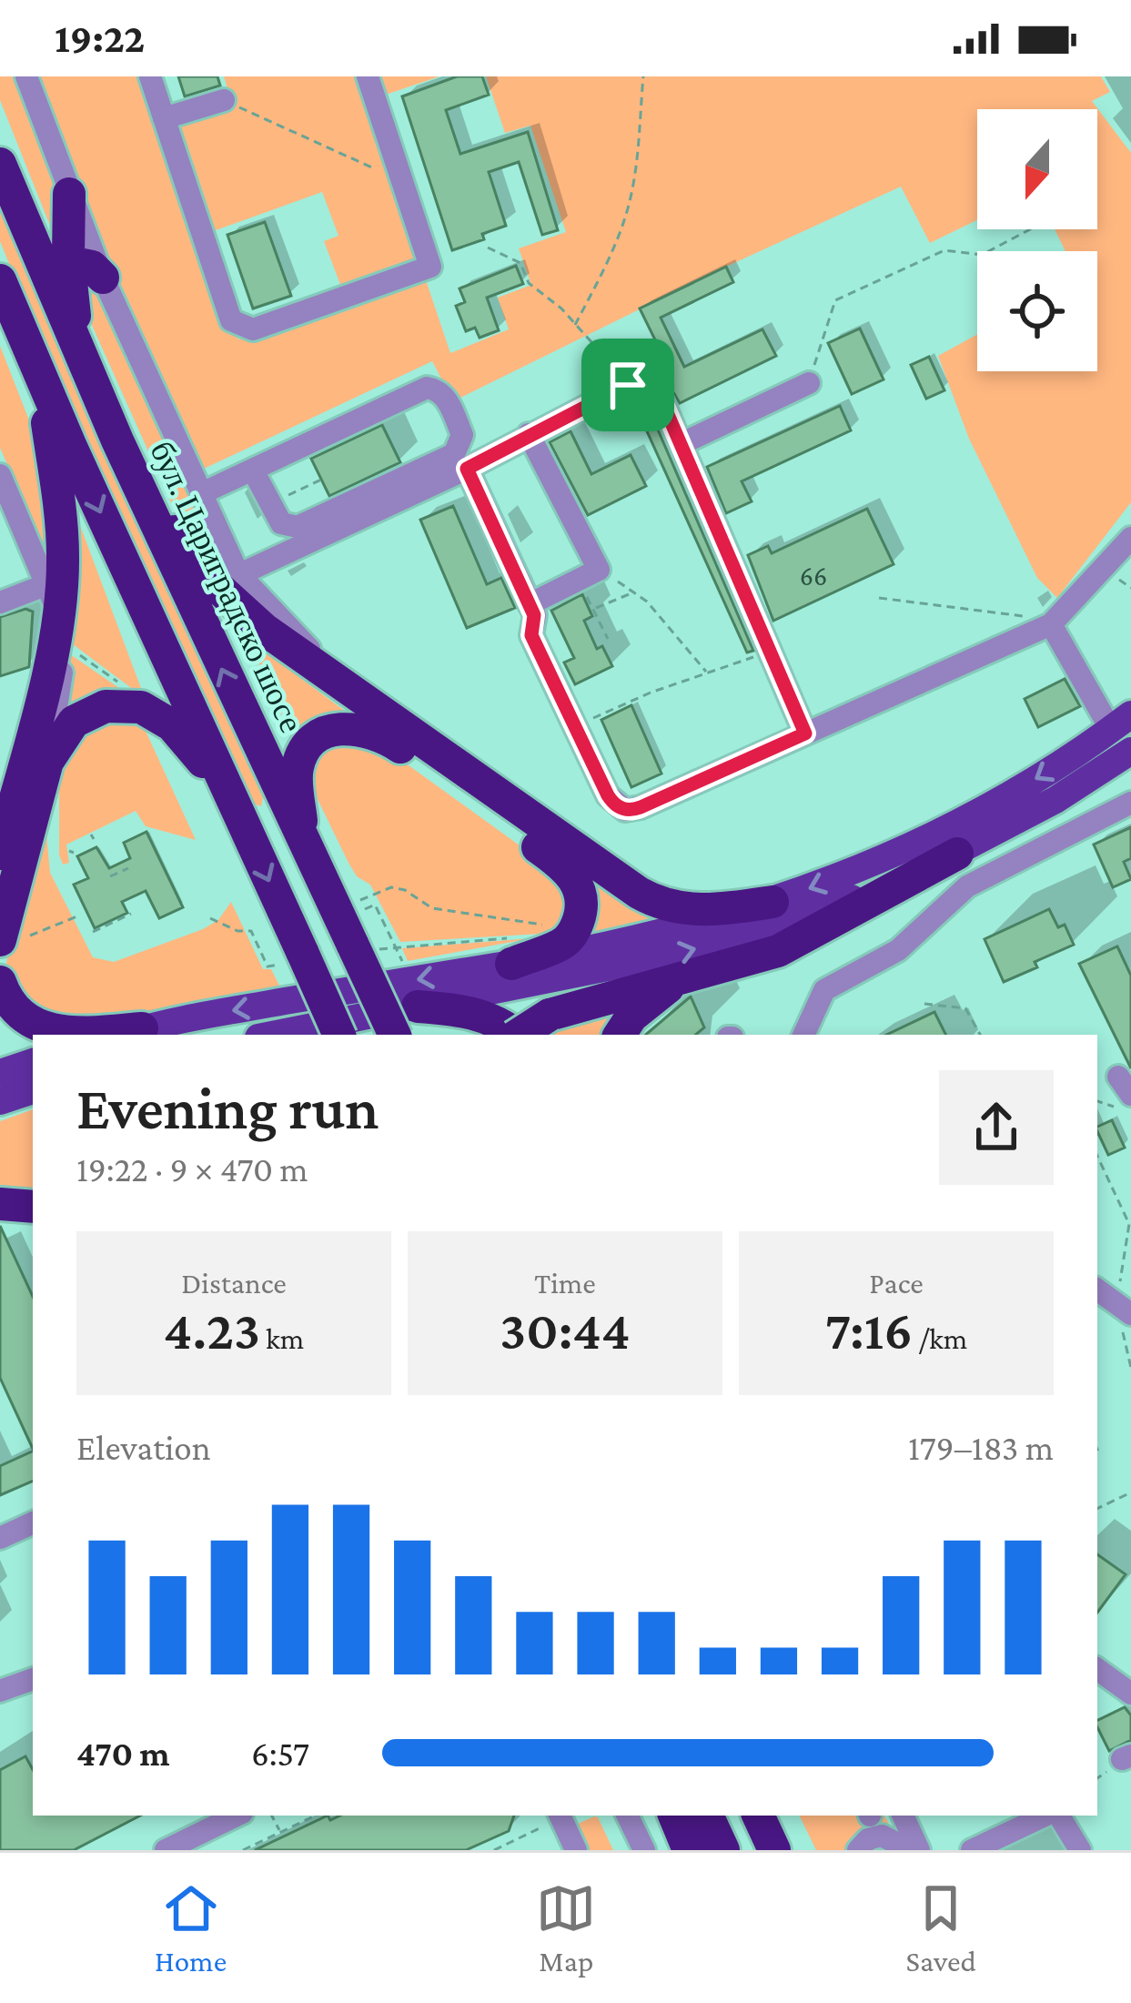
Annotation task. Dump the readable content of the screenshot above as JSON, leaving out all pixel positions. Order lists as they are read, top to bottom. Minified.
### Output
{"streets":{"highway":["бул. Цариградско шосе"]},"house_numbers":["66"],"north":"bottom","page":{"status":"19:22","heading":["Evening run","19:22 · 9 × 470 m"],"stats":[["Distance","4.23 km"],["Time","30:44"],["Pace","7:16 /km"]],"chart":["Elevation","179–183 m"],"list":[{"name":"470 m","note":"6:57"}],"tabs":["Home","Map","Saved"]}}
